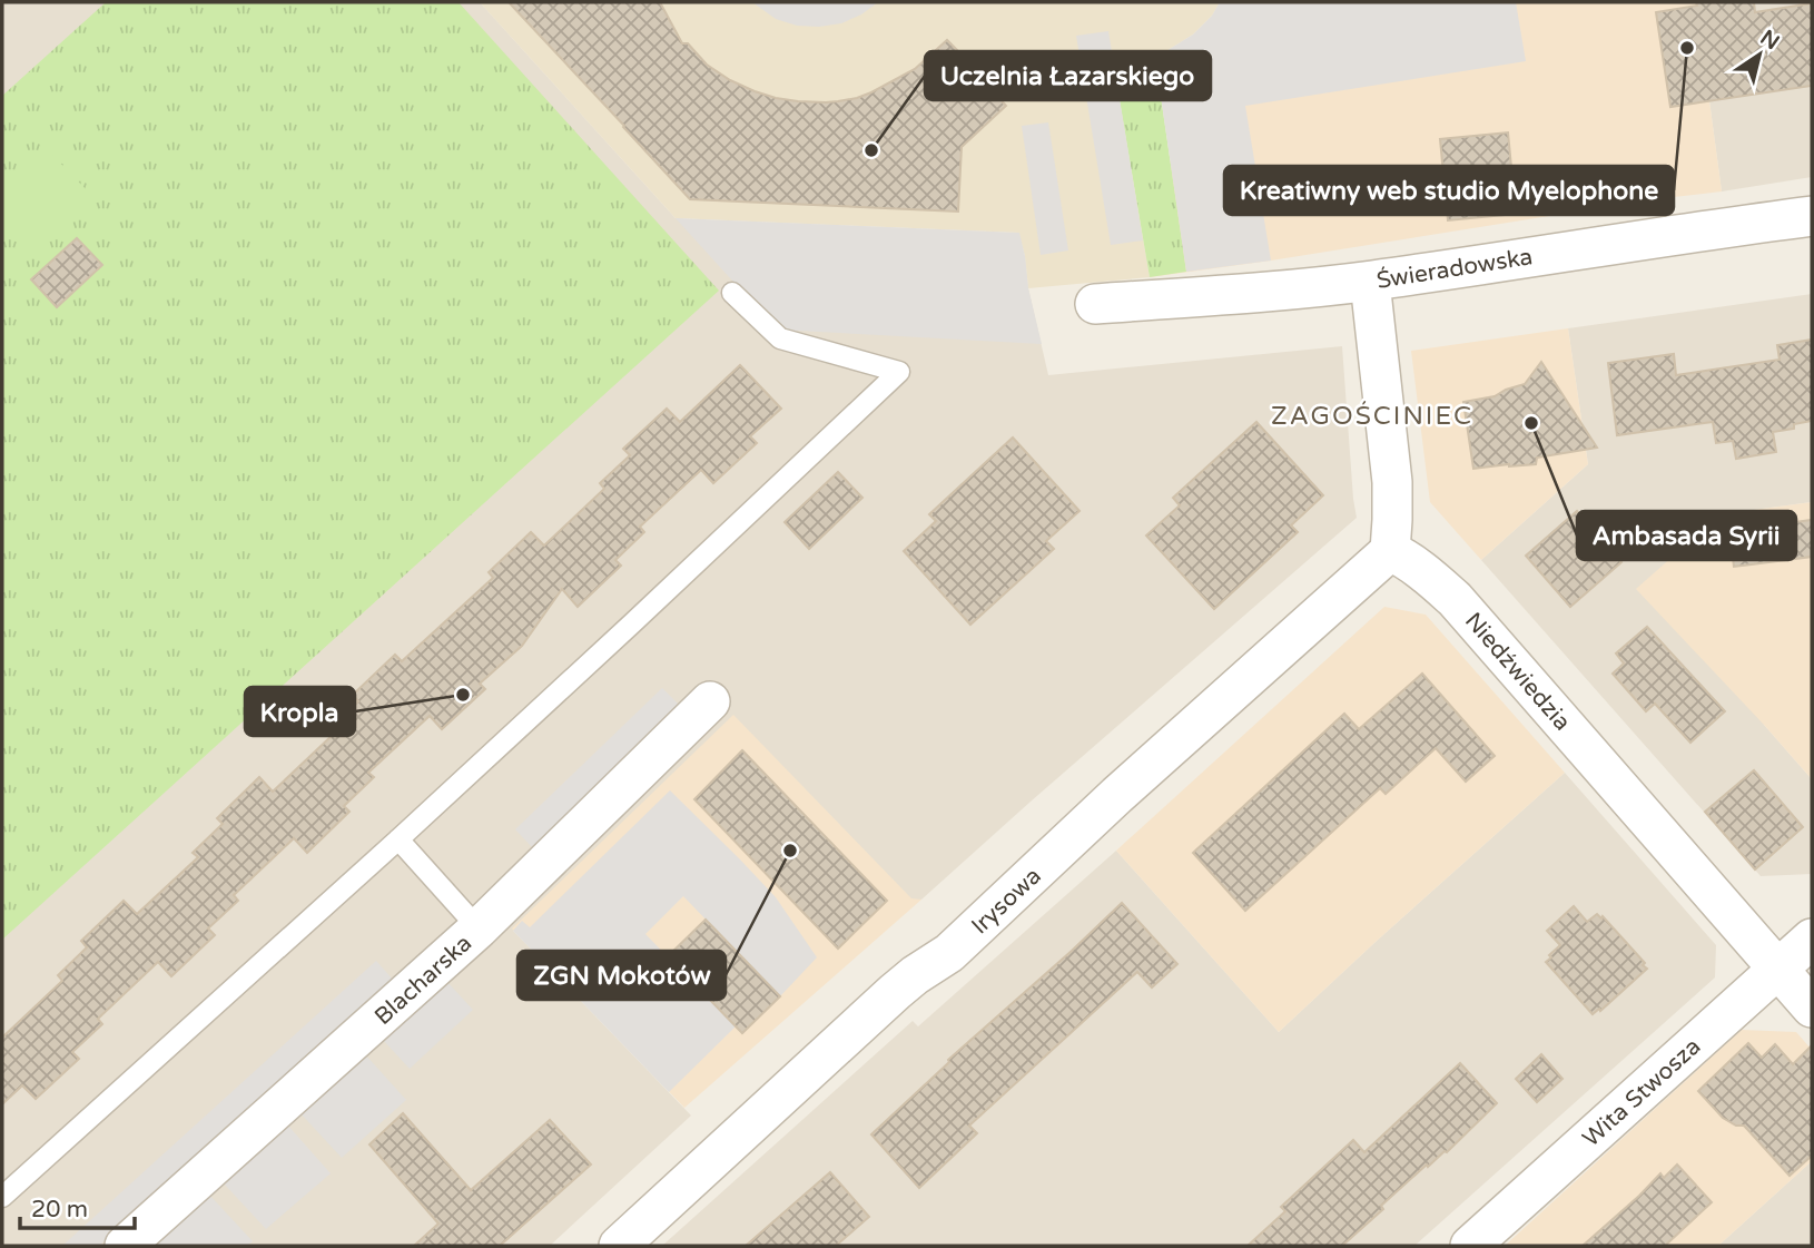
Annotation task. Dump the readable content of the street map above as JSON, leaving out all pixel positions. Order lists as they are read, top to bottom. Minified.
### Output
{"streets":{"street":["Świeradowska","Niedźwiedzia","Irysowa","Blacharska","Wita Stwosza"]},"crossings":[["Niedźwiedzia","Irysowa"],["Niedźwiedzia","Wita Stwosza"]],"districts":["ZAGOŚCINIEC"],"places":["Kreatiwny web studio Myelophone","Uczelnia Łazarskiego","Ambasada Syrii","Kropla","ZGN Mokotów"],"scale_bar":"20 m","north":"top right"}
